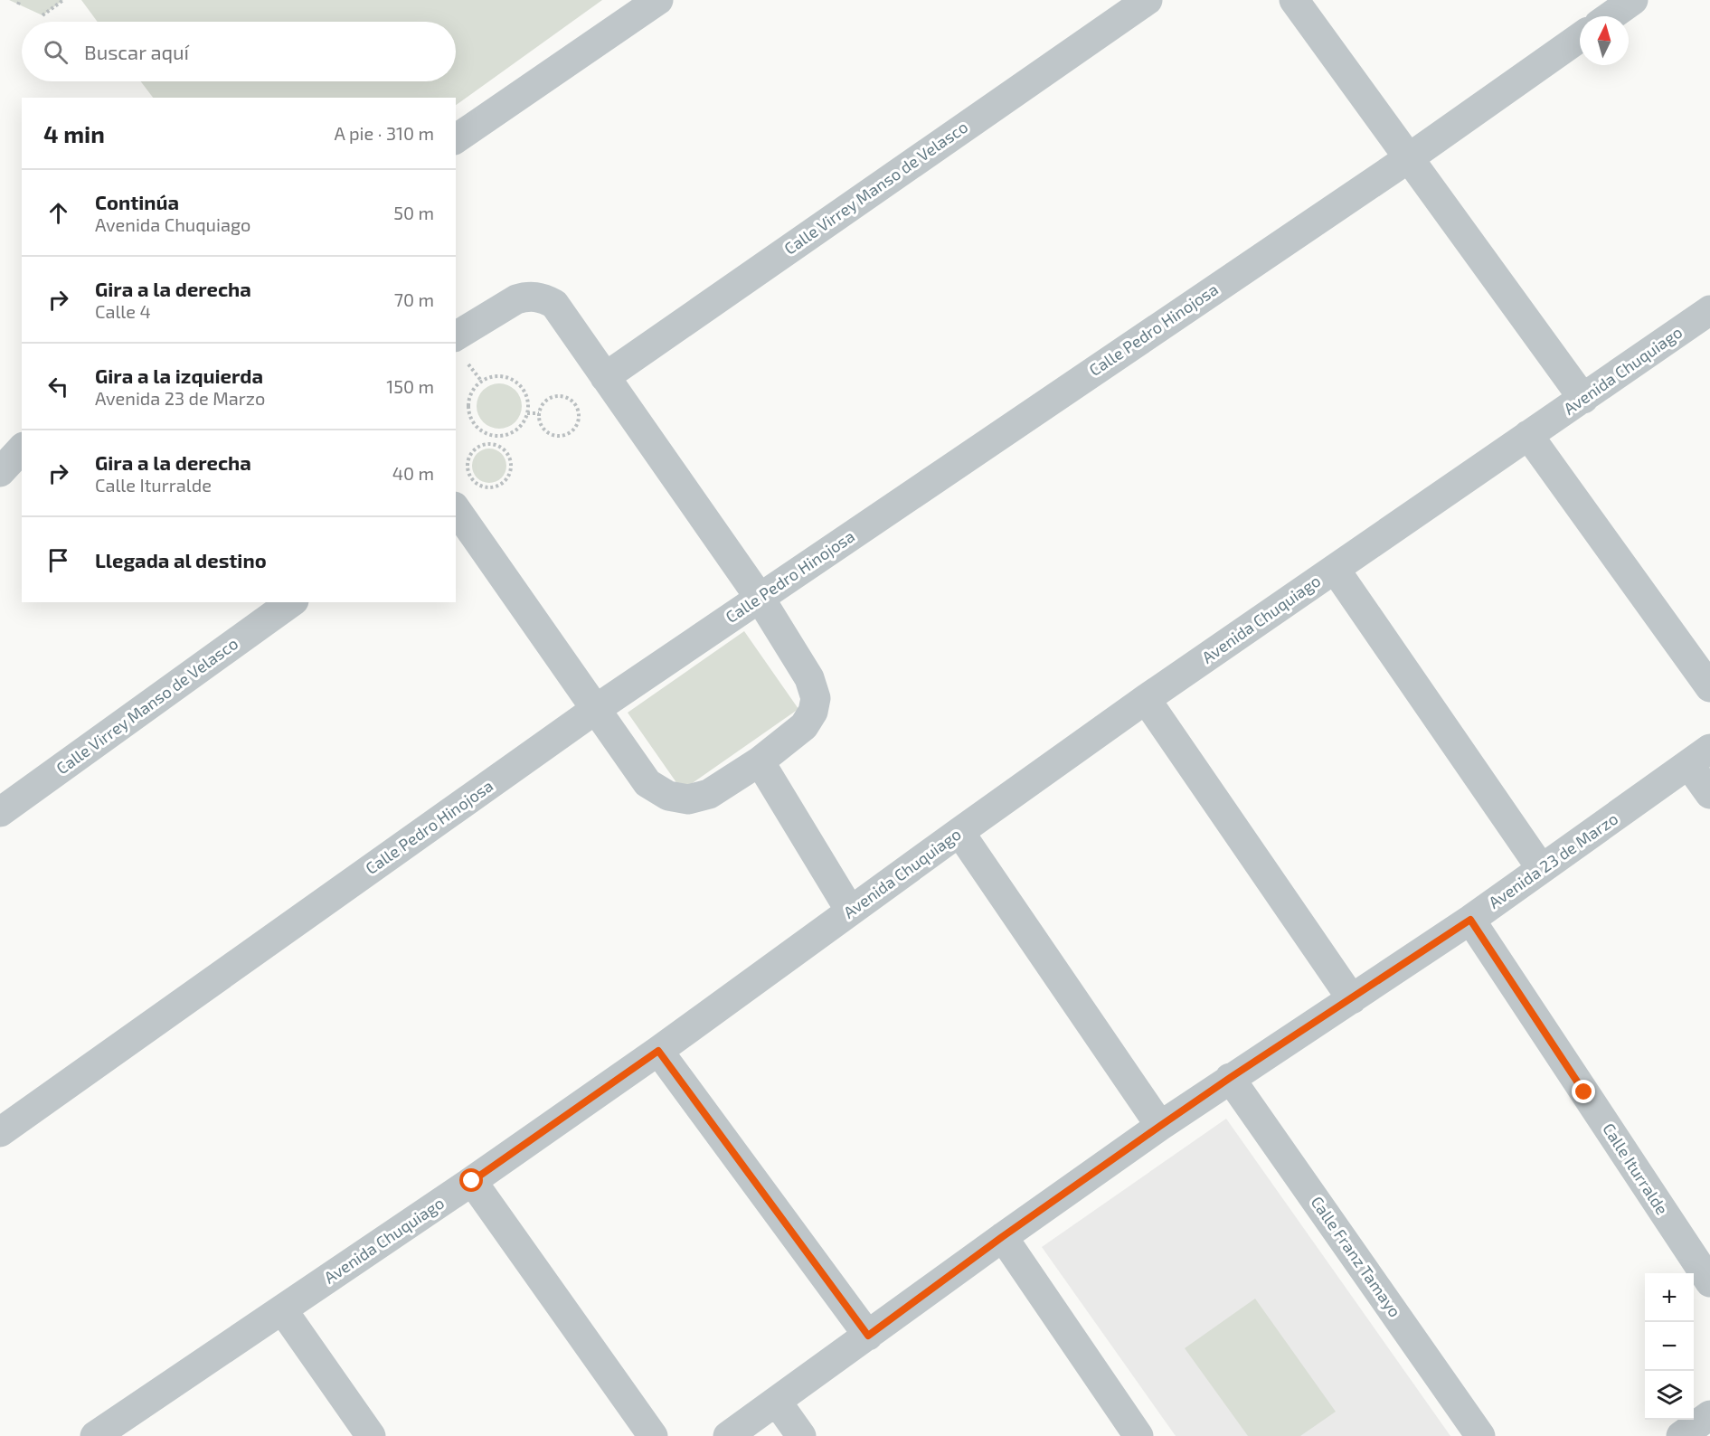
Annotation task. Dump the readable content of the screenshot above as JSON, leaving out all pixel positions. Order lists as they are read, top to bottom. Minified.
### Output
{"streets":{"street":["Calle Virrey Manso de Velasco","Calle Pedro Hinojosa","Avenida Chuquiago","Avenida 23 de Marzo","Calle Iturralde","Calle Franz Tamayo"]},"crossings":[["Avenida 23 de Marzo","Calle Iturralde"],["Avenida 23 de Marzo","Calle Franz Tamayo"]],"north":"top","page":{"search":"Buscar aquí","heading":["4 min","A pie · 310 m"],"list":[["Continúa","Avenida Chuquiago","50 m"],["Gira a la derecha","Calle 4","70 m"],["Gira a la izquierda","Avenida 23 de Marzo","150 m"],["Gira a la derecha","Calle Iturralde","40 m"],"Llegada al destino"],"map_buttons":["+","−"]}}
